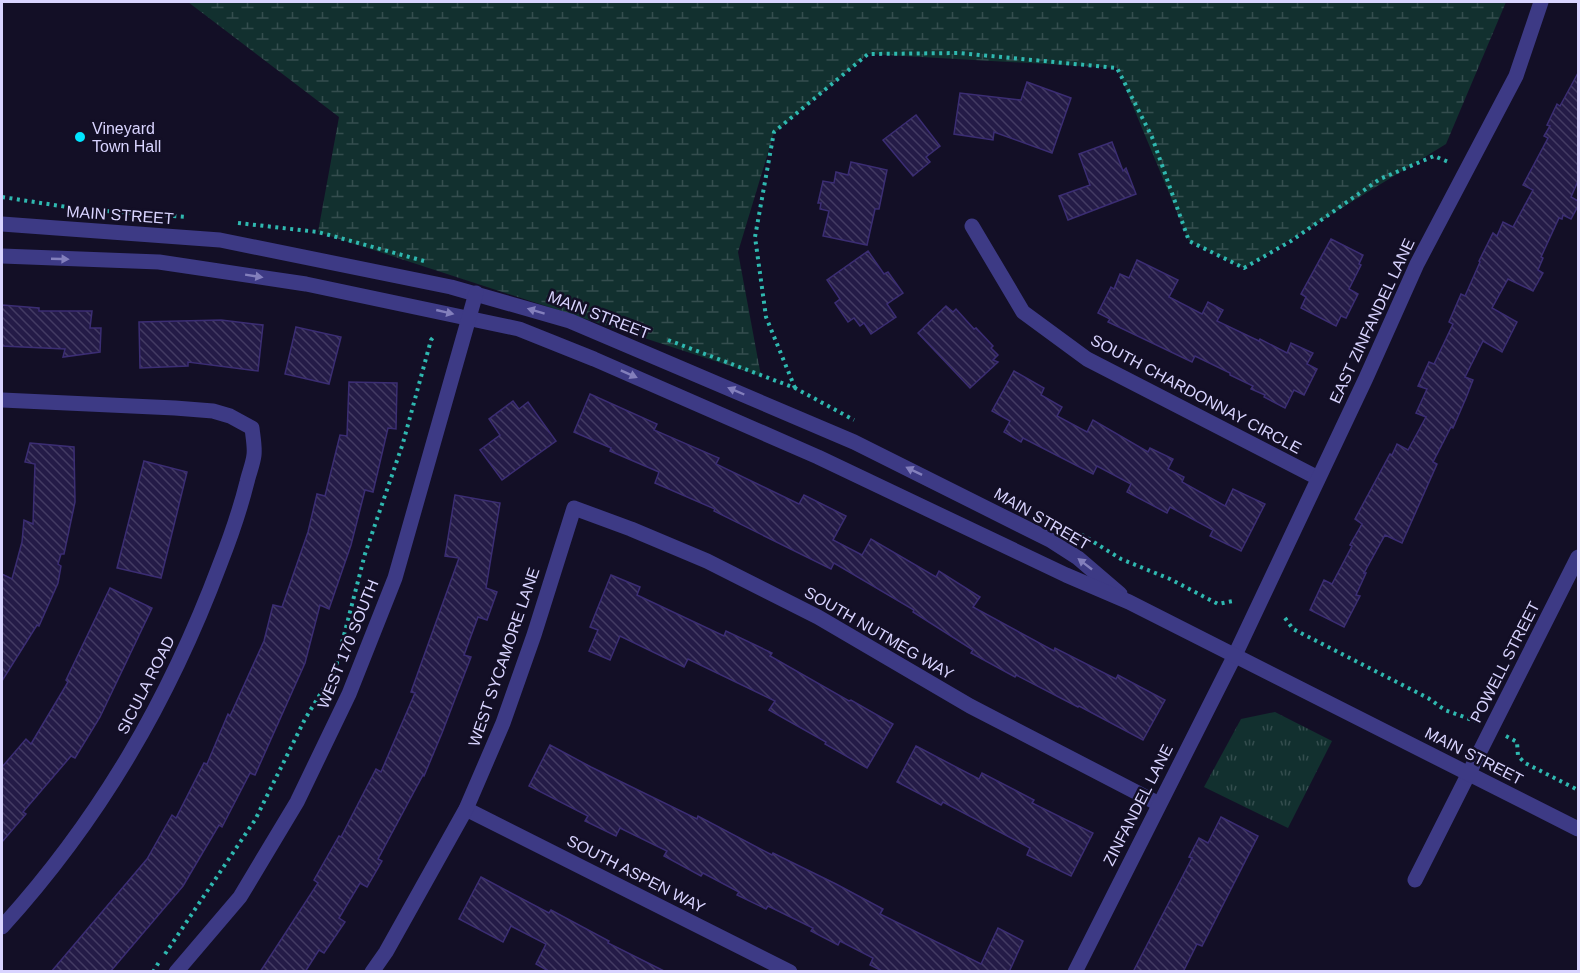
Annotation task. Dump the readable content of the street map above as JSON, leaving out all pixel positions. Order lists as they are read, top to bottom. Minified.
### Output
{"streets":{"street":["MAIN STREET","EAST ZINFANDEL LANE","SOUTH CHARDONNAY CIRCLE","SOUTH NUTMEG WAY","WEST 170 SOUTH","WEST SYCAMORE LANE","POWELL STREET","SICULA ROAD","ZINFANDEL LANE","SOUTH ASPEN WAY"]},"crossings":[["MAIN STREET","EAST ZINFANDEL LANE"],["MAIN STREET","WEST 170 SOUTH"],["MAIN STREET","POWELL STREET"],["MAIN STREET","ZINFANDEL LANE"],["EAST ZINFANDEL LANE","SOUTH CHARDONNAY CIRCLE"],["EAST ZINFANDEL LANE","ZINFANDEL LANE"],["SOUTH NUTMEG WAY","WEST SYCAMORE LANE"],["SOUTH NUTMEG WAY","ZINFANDEL LANE"],["WEST SYCAMORE LANE","SOUTH ASPEN WAY"]],"places":["Vineyard Town Hall"]}
